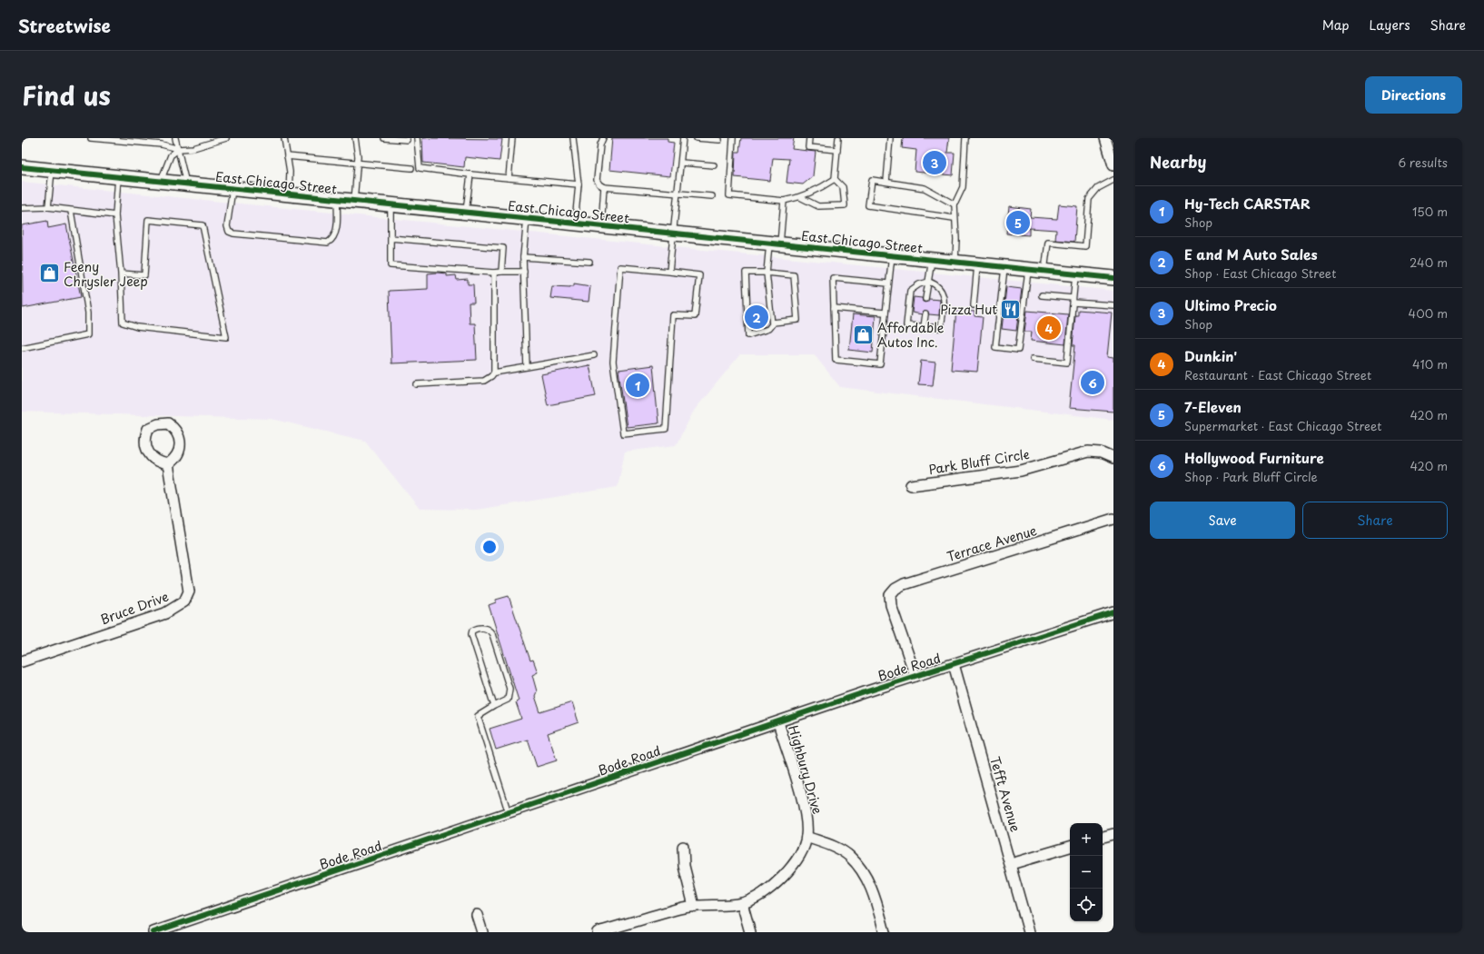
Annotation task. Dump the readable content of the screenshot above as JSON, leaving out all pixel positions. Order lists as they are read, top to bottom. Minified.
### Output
{"streets":{"main road":["East Chicago Street"],"street":["Park Bluff Circle","Terrace Avenue","Bruce Drive","Bode Road","Highbury Drive","Tefft Avenue"]},"crossings":[["Terrace Avenue","Bode Road"],["Bode Road","Highbury Drive"],["Bode Road","Tefft Avenue"]],"places":{"shop":["Feeny Chrysler Jeep","Affordable Autos Inc."],"restaurant":["Pizza Hut"]},"page":{"header":"Streetwise","nav":["Map","Layers","Share"],"title":"Find us","buttons":["Directions",["Save","Share"]],"heading":["Nearby","6 results"],"pins":["3","5","2","4","6","1"],"list":[{"mark":"1","name":"Hy-Tech CARSTAR","note":"Shop","value":"150 m"},{"mark":"2","name":"E and M Auto Sales","note":"Shop · East Chicago Street","value":"240 m"},{"mark":"3","name":"Ultimo Precio","note":"Shop","value":"400 m"},{"mark":"4","name":"Dunkin'","note":"Restaurant · East Chicago Street","value":"410 m"},{"mark":"5","name":"7-Eleven","note":"Supermarket · East Chicago Street","value":"420 m"},{"mark":"6","name":"Hollywood Furniture","note":"Shop · Park Bluff Circle","value":"420 m"}],"map_buttons":["+","−"]}}
